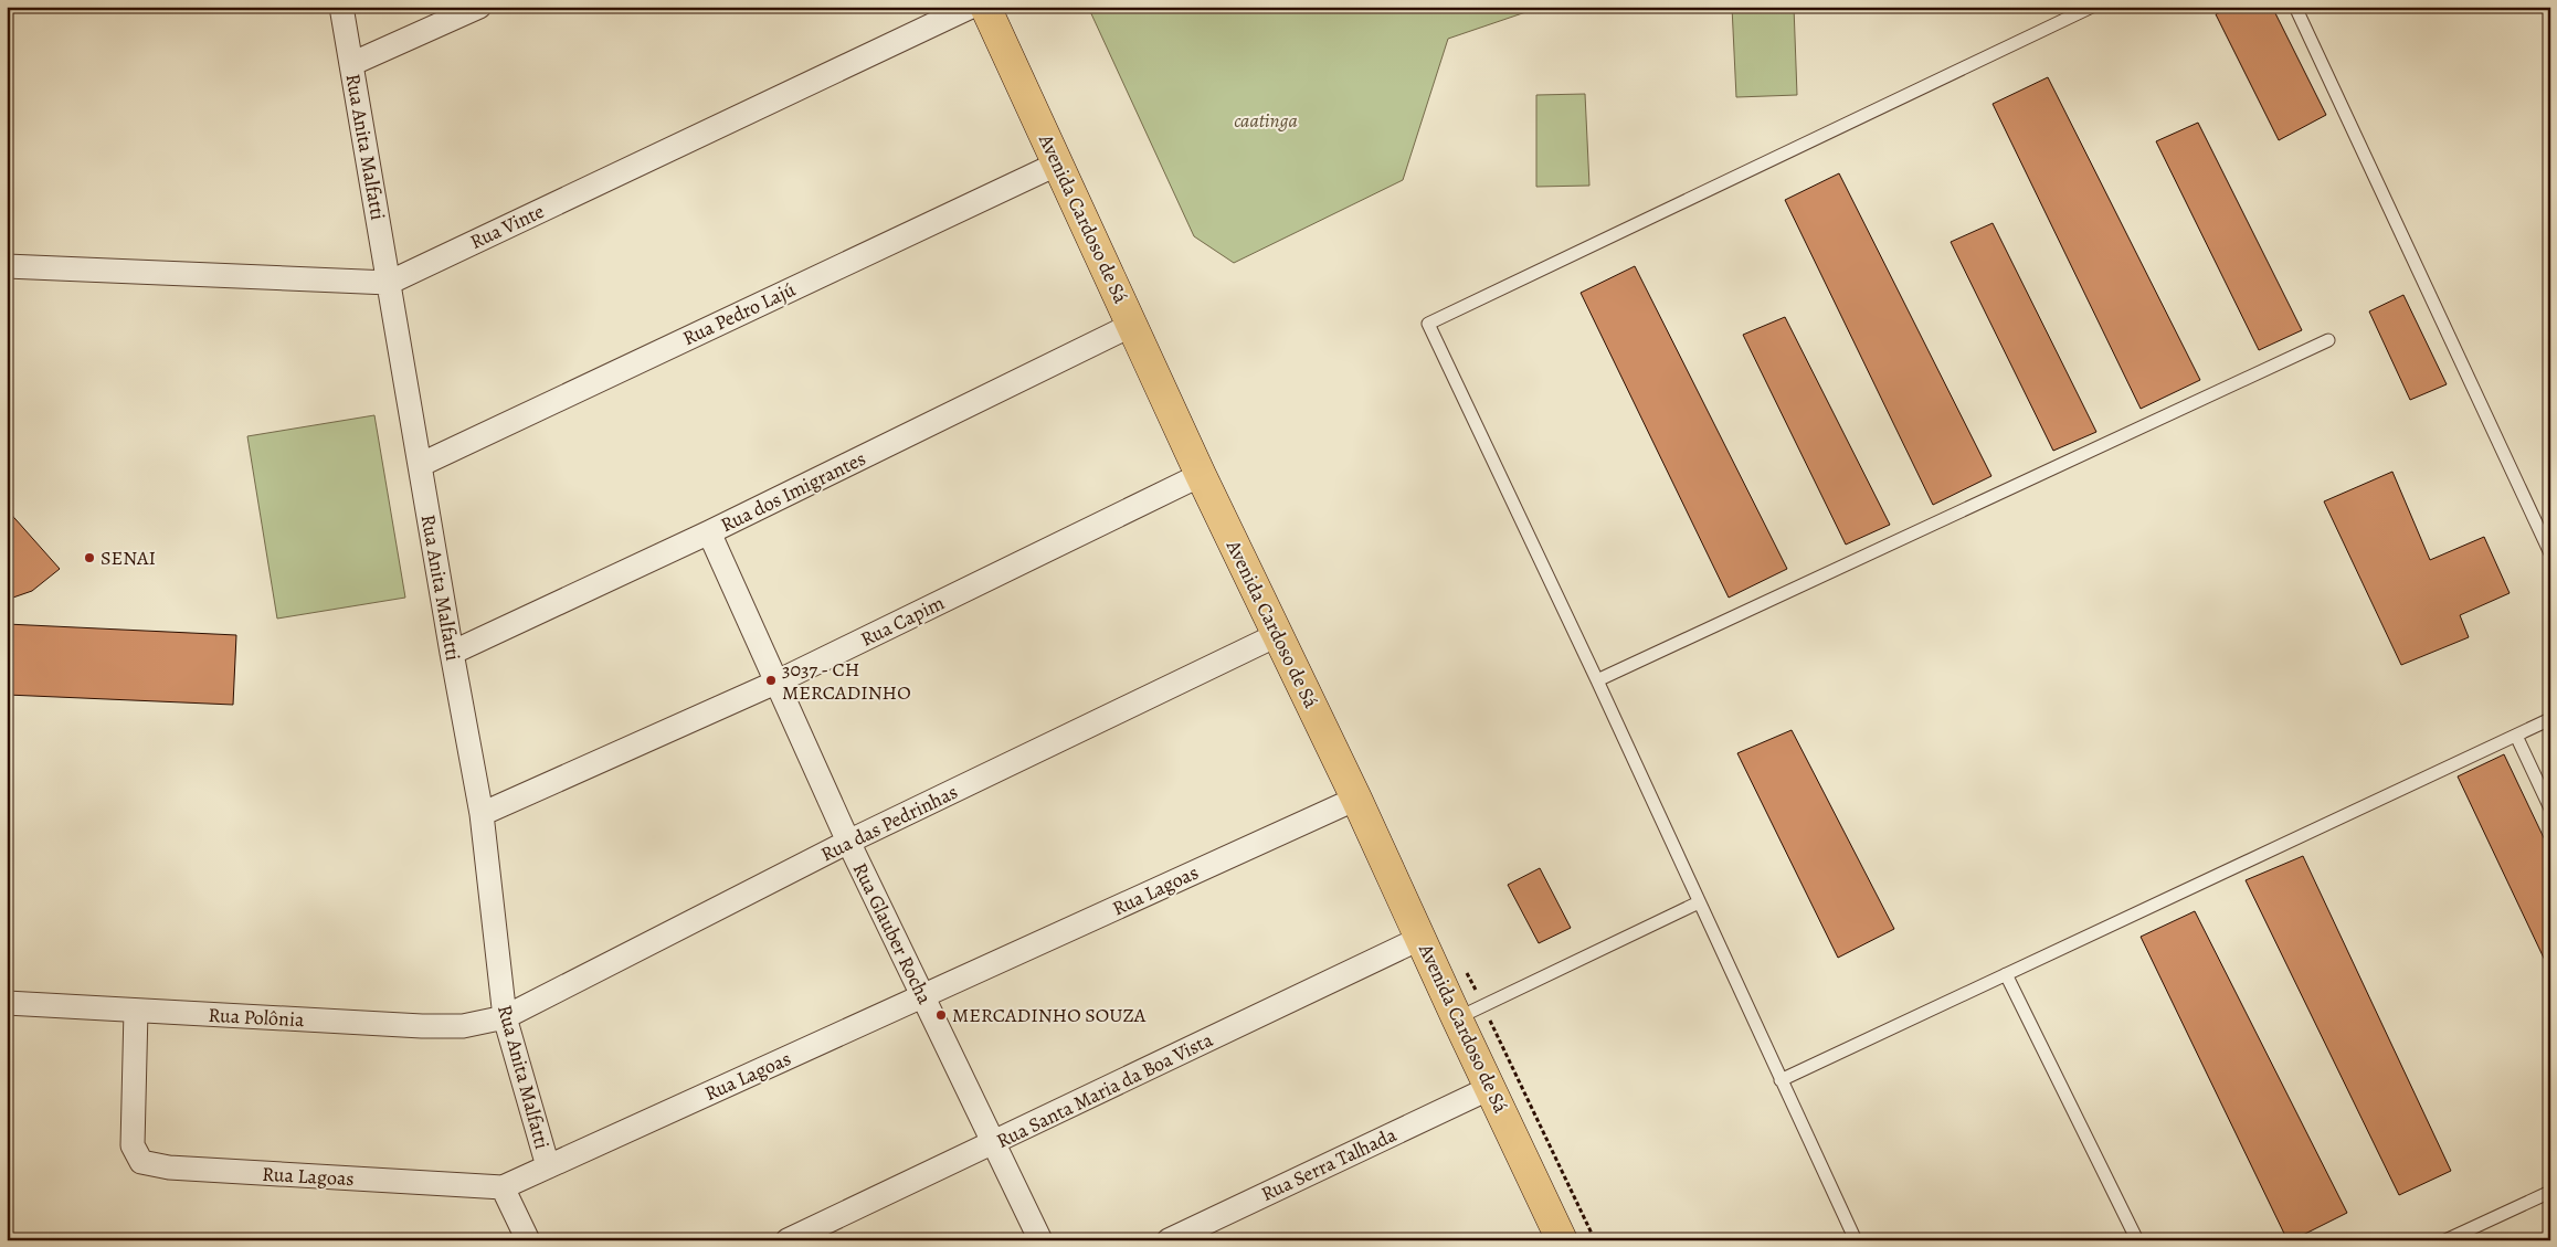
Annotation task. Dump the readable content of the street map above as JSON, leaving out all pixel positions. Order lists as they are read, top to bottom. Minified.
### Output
{"streets":{"highway":["Avenida Cardoso de Sá"],"street":["Rua Anita Malfatti","Rua Vinte","Rua Pedro Lajú","Rua dos Imigrantes","Rua Capim","Rua das Pedrinhas","Rua Lagoas","Rua Glauber Rocha","Rua Polônia","Rua Santa Maria da Boa Vista","Rua Serra Talhada"]},"crossings":[["Rua Anita Malfatti","Rua Vinte"],["Rua Anita Malfatti","Rua Pedro Lajú"],["Rua Anita Malfatti","Rua dos Imigrantes"],["Rua Anita Malfatti","Rua Capim"],["Rua Anita Malfatti","Rua das Pedrinhas"],["Rua Anita Malfatti","Rua Lagoas"],["Rua Anita Malfatti","Rua Polônia"],["Avenida Cardoso de Sá","Rua Pedro Lajú"],["Avenida Cardoso de Sá","Rua dos Imigrantes"],["Avenida Cardoso de Sá","Rua Capim"],["Avenida Cardoso de Sá","Rua das Pedrinhas"],["Avenida Cardoso de Sá","Rua Lagoas"],["Avenida Cardoso de Sá","Rua Santa Maria da Boa Vista"],["Avenida Cardoso de Sá","Rua Serra Talhada"],["Rua dos Imigrantes","Rua Glauber Rocha"],["Rua Capim","Rua Glauber Rocha"],["Rua das Pedrinhas","Rua Glauber Rocha"],["Rua das Pedrinhas","Rua Polônia"],["Rua Lagoas","Rua Glauber Rocha"],["Rua Lagoas","Rua Polônia"],["Rua Glauber Rocha","Rua Santa Maria da Boa Vista"]],"parks":["caatinga"],"places":["SENAI","3037 - CH MERCADINHO","MERCADINHO SOUZA"]}
